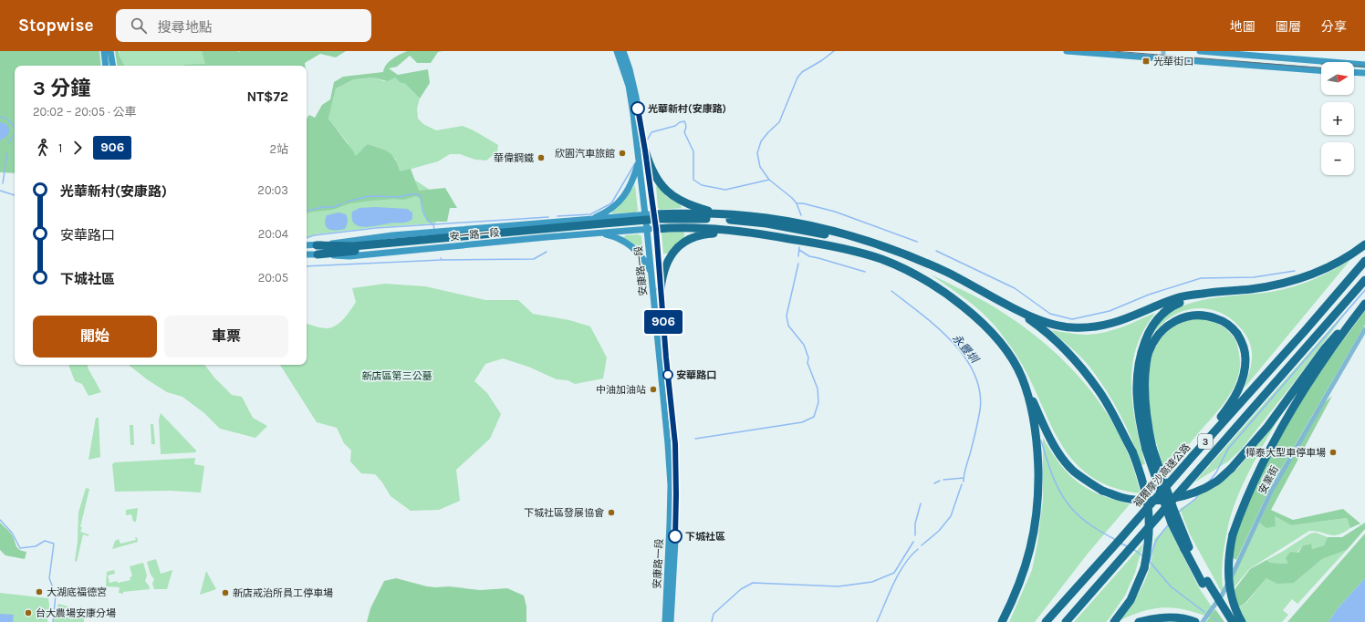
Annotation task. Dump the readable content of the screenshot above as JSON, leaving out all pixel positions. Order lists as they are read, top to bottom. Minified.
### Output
{"streets":{"highway":["3","福爾摩沙高速公路"],"main road":["安一路一段","安康路一段"],"street":["安業街"]},"crossings":[["安一路一段","安康路一段"]],"water":["永豐圳"],"parks":["新店區第三公墓"],"places":{"transit":["光華街口"],"other":["光華新村(安康路)","欣園汽車旅館","華偉鋼鐵","安華路口","中油加油站","樺泰大型車停車場","下城社區發展協會","下城社區","大湖底福德宮","新店戒治所員工停車場","台大農場安康分場"]},"lines":["bus line 906"],"north":"right","page":{"header":"Stopwise","search":"搜尋地點","nav":["地圖","圖層","分享"],"on_map":"906","map_buttons":["+","−"],"heading":["3 分鐘","20:02 – 20:05 · 公車","NT$72"],"legs":["1","906","2站"],"list":[{"name":"光華新村(安康路)","value":"20:03"},{"name":"安華路口","value":"20:04"},{"name":"下城社區","value":"20:05"}],"buttons":["開始","車票"]}}
